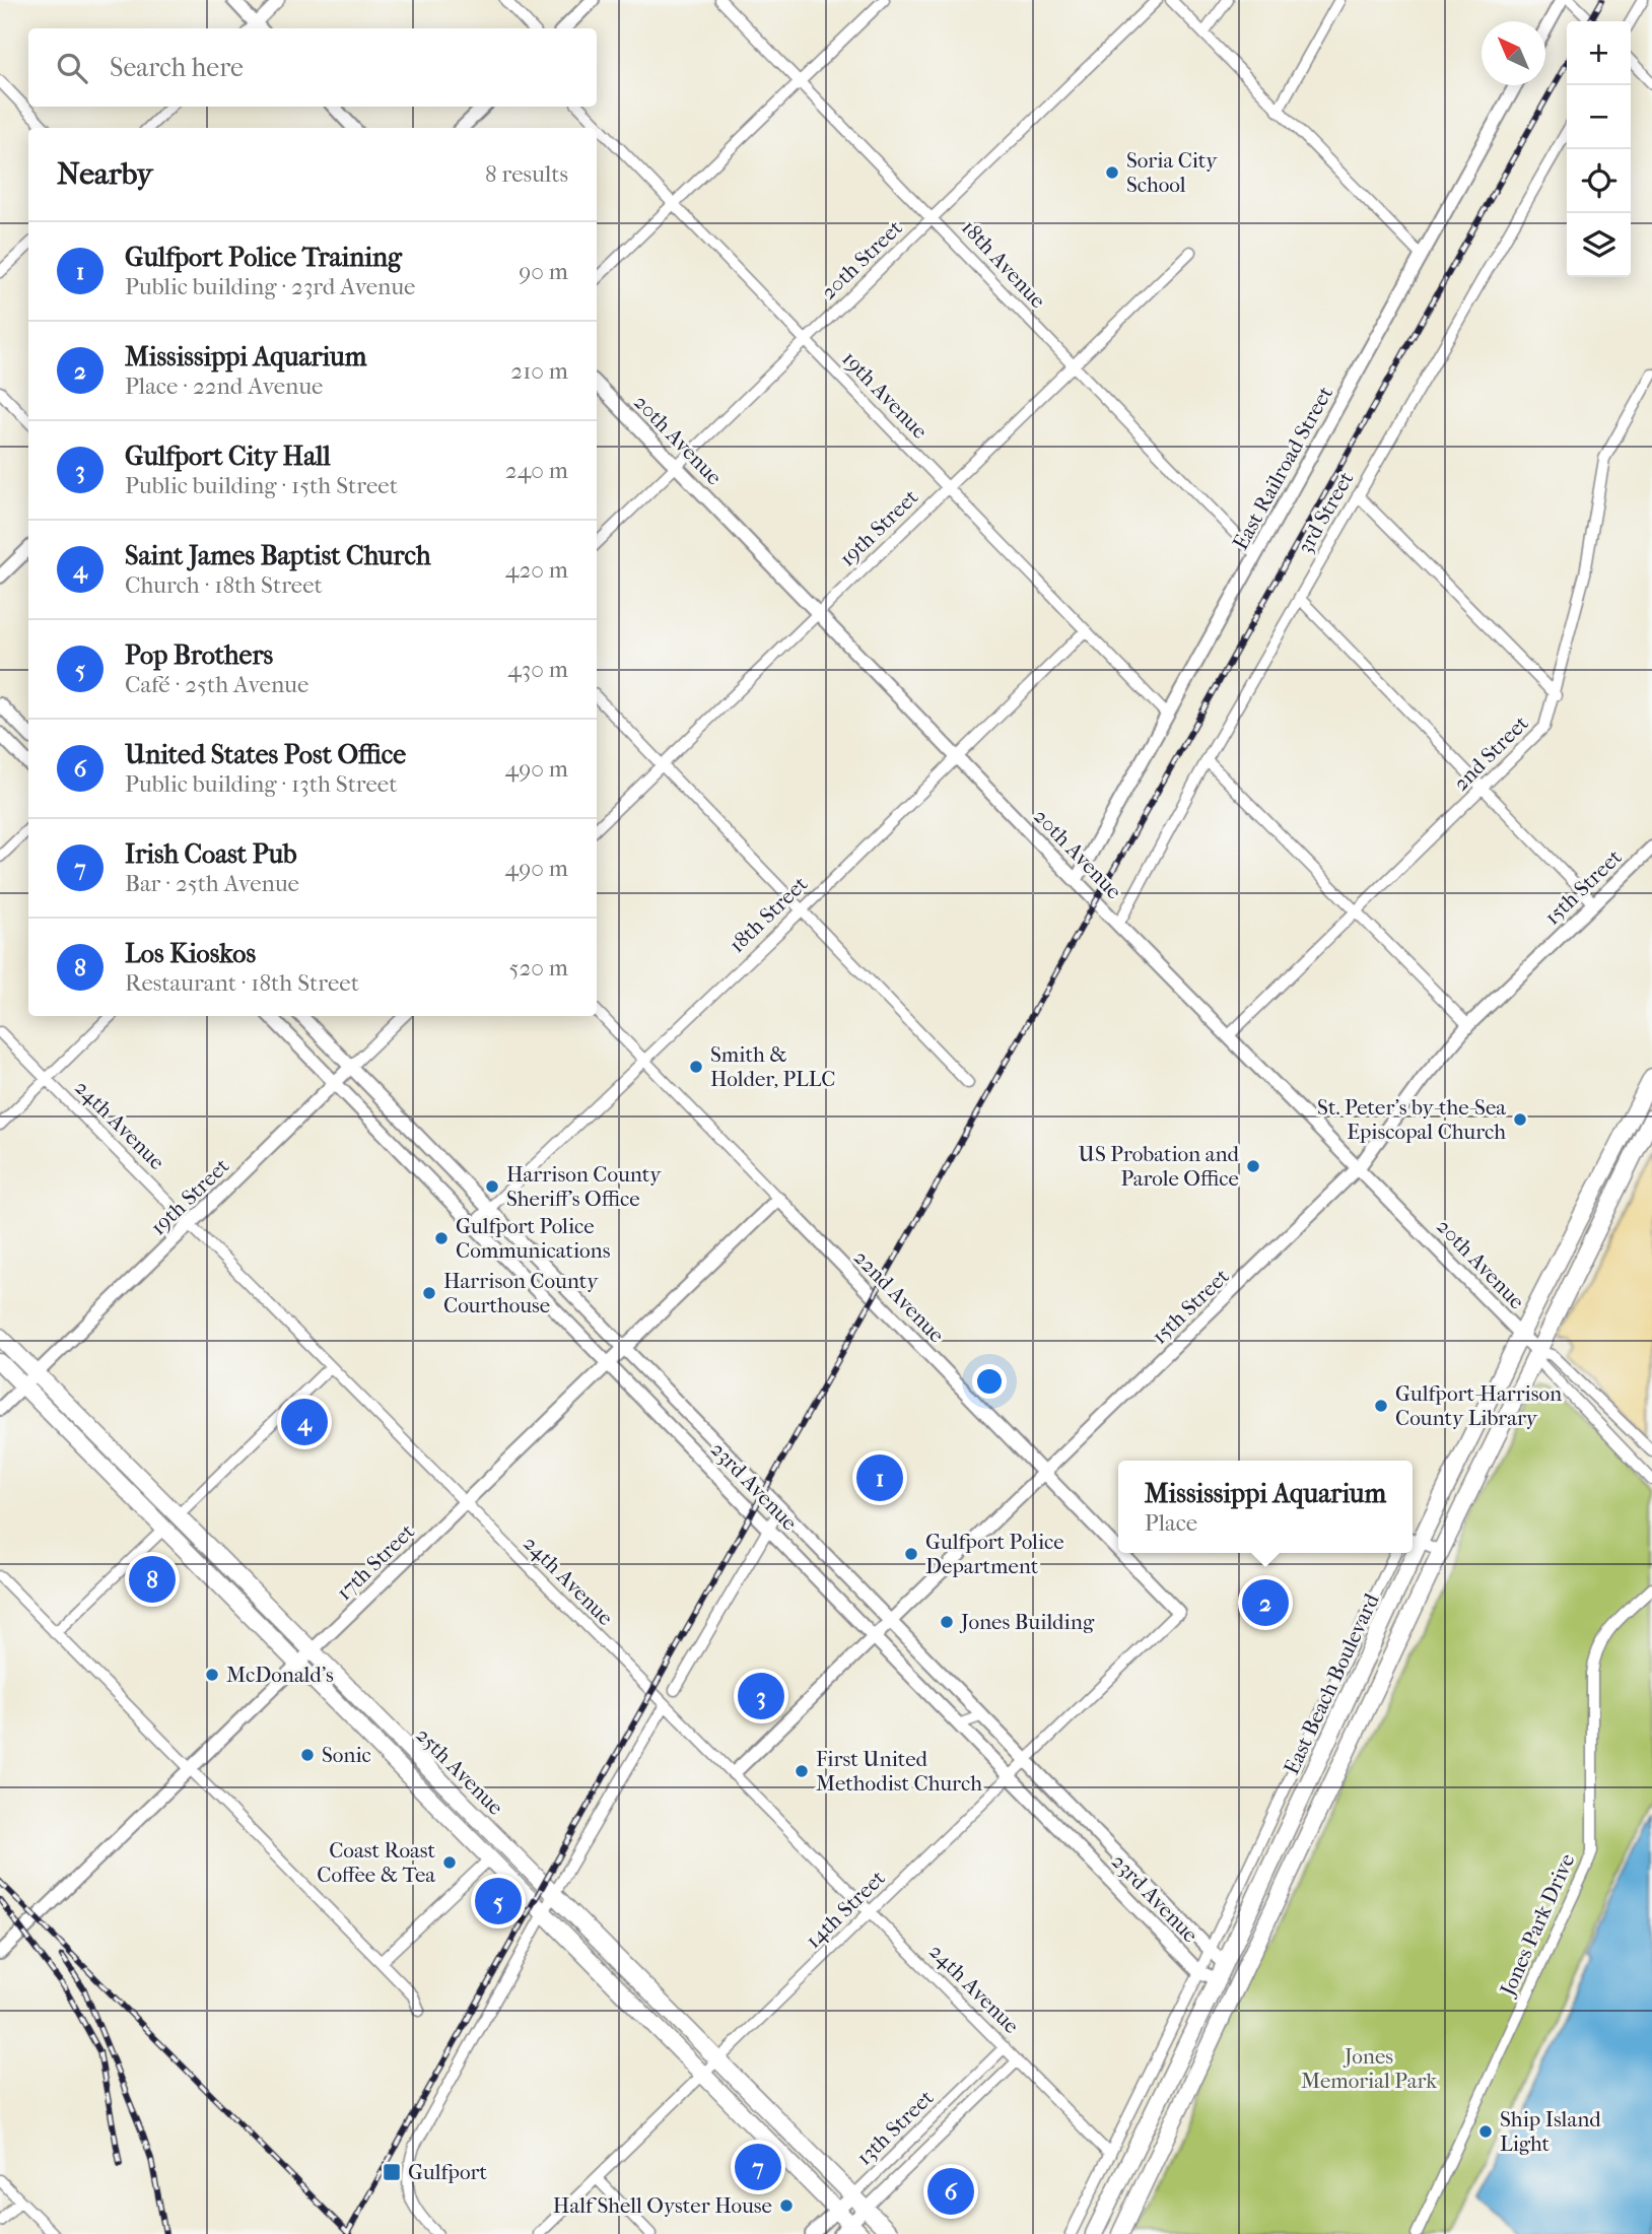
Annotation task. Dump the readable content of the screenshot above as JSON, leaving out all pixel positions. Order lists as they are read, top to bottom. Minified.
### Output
{"streets":{"main road":["East Beach Boulevard","25th Avenue"],"street":["20th Street","18th Avenue","19th Avenue","20th Avenue","East Railroad Street","3rd Street","19th Street","2nd Street","15th Street","18th Street","24th Avenue","22nd Avenue","23rd Avenue","17th Street","14th Street","Jones Park Drive","13th Street"]},"crossings":[["20th Street","18th Avenue"],["20th Street","19th Avenue"],["20th Street","20th Avenue"],["18th Avenue","East Railroad Street"],["18th Avenue","19th Street"],["19th Avenue","East Railroad Street"],["19th Avenue","19th Street"],["19th Avenue","18th Street"],["20th Avenue","East Railroad Street"],["20th Avenue","3rd Street"],["20th Avenue","19th Street"],["20th Avenue","2nd Street"],["20th Avenue","15th Street"],["20th Avenue","18th Street"],["20th Avenue","East Beach Boulevard"],["19th Street","24th Avenue"],["19th Street","23rd Avenue"],["19th Street","25th Avenue"],["15th Street","24th Avenue"],["15th Street","22nd Avenue"],["15th Street","23rd Avenue"],["18th Street","22nd Avenue"],["18th Street","23rd Avenue"],["24th Avenue","17th Street"],["24th Avenue","14th Street"],["24th Avenue","13th Street"],["22nd Avenue","17th Street"],["22nd Avenue","14th Street"],["23rd Avenue","17th Street"],["23rd Avenue","East Beach Boulevard"],["23rd Avenue","14th Street"],["17th Street","25th Avenue"],["25th Avenue","14th Street"],["25th Avenue","13th Street"]],"parks":["Jones Memorial Park"],"places":{"other":["Soria City School","Smith & Holder, PLLC","St. Peter's by-the-Sea Episcopal Church","US Probation and Parole Office","Harrison County Sheriff's Office","Gulfport Police Communications","Harrison County Courthouse","Gulfport-Harrison County Library","Gulfport Police Department","Jones Building","McDonald's","Sonic","First United Methodist Church","Coast Roast Coffee & Tea","Ship Island Light","Half Shell Oyster House"],"transit":["Gulfport"]},"north":"top left","page":{"map_buttons":["+","−"],"search":"Search here","heading":["Nearby","8 results"],"list":[{"mark":"1","name":"Gulfport Police Training","note":"Public building · 23rd Avenue","value":"90 m"},{"mark":"2","name":"Mississippi Aquarium","note":"Place · 22nd Avenue","value":"210 m"},{"mark":"3","name":"Gulfport City Hall","note":"Public building · 15th Street","value":"240 m"},{"mark":"4","name":"Saint James Baptist Church","note":"Church · 18th Street","value":"420 m"},{"mark":"5","name":"Pop Brothers","note":"Café · 25th Avenue","value":"430 m"},{"mark":"6","name":"United States Post Office","note":"Public building · 13th Street","value":"490 m"},{"mark":"7","name":"Irish Coast Pub","note":"Bar · 25th Avenue","value":"490 m"},{"mark":"8","name":"Los Kioskos","note":"Restaurant · 18th Street","value":"520 m"}],"pins":["4","1","8","2","3","5","7","6"],"popup":["Mississippi Aquarium","Place"]}}
